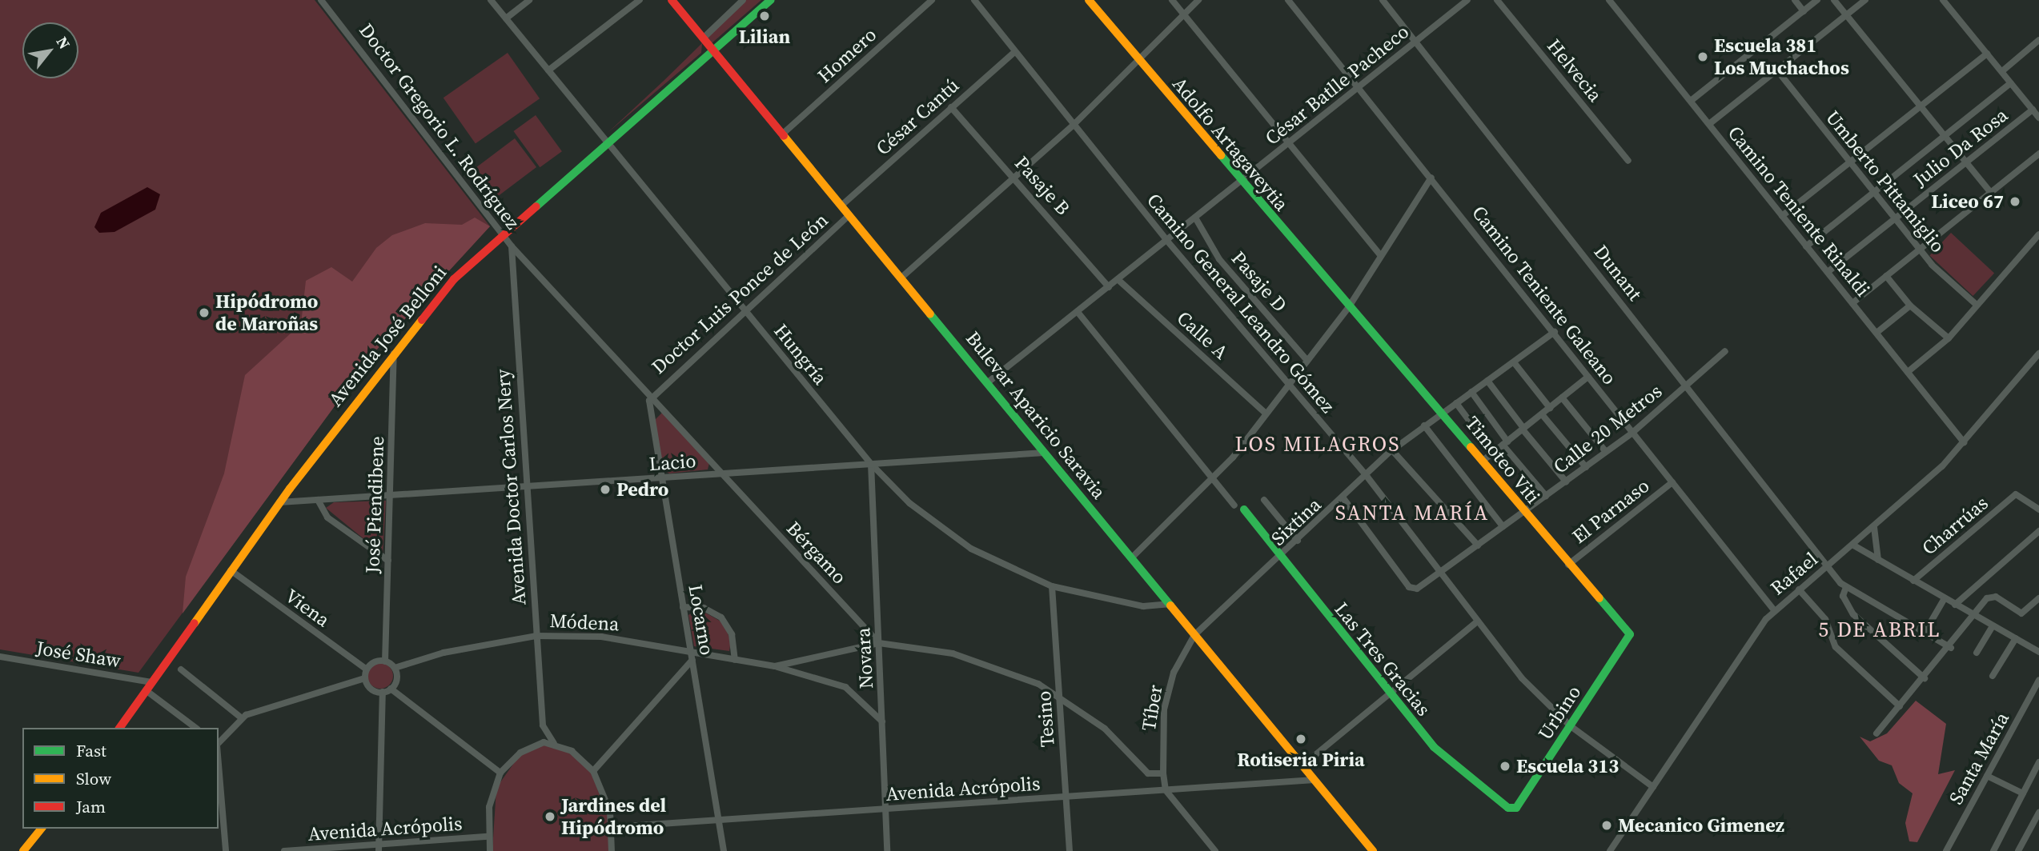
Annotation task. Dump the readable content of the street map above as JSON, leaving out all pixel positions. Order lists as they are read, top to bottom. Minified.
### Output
{"streets":{"street":["Homero","Helvecia","César Batlle Pacheco","César Cantú","Doctor Gregorio L. Rodríguez","Adolfo Artagaveytia","Julio Da Rosa","Umberto Pittamiglio","Pasaje B","Camino Teniente Rinaldi","Dunant","Pasaje D","Doctor Luis Ponce de León","Camino Teniente Galeano","Camino General Leandro Gómez","Calle A","Avenida José Belloni","Hungría","Bulevar Aparicio Saravia","Calle 20 Metros","Timoteo Viti","Lacio","Avenida Doctor Carlos Nery","José Piendibene","El Parnaso","Sixtina","Charrúas","Bérgamo","Rafael","Viena","Locarno","Módena","José Shaw","Novara","Las Tres Gracias","Tíber","Urbino","Tesino","Santa María","Avenida Acrópolis"]},"crossings":[["Homero","Bulevar Aparicio Saravia"],["César Batlle Pacheco","Adolfo Artagaveytia"],["César Batlle Pacheco","Pasaje B"],["César Batlle Pacheco","Dunant"],["César Batlle Pacheco","Pasaje D"],["César Batlle Pacheco","Camino Teniente Galeano"],["César Batlle Pacheco","Camino General Leandro Gómez"],["César Batlle Pacheco","Calle A"],["César Batlle Pacheco","Bulevar Aparicio Saravia"],["César Cantú","Pasaje B"],["César Cantú","Camino General Leandro Gómez"],["César Cantú","Bulevar Aparicio Saravia"],["Doctor Gregorio L. Rodríguez","Avenida José Belloni"],["Doctor Gregorio L. Rodríguez","Avenida Doctor Carlos Nery"],["Doctor Gregorio L. Rodríguez","Bérgamo"],["Adolfo Artagaveytia","Timoteo Viti"],["Julio Da Rosa","Umberto Pittamiglio"],["Julio Da Rosa","Camino Teniente Rinaldi"],["Camino Teniente Rinaldi","Rafael"],["Dunant","Calle 20 Metros"],["Dunant","Rafael"],["Doctor Luis Ponce de León","Hungría"],["Doctor Luis Ponce de León","Bulevar Aparicio Saravia"],["Doctor Luis Ponce de León","Bérgamo"],["Doctor Luis Ponce de León","Locarno"],["Camino Teniente Galeano","Calle 20 Metros"],["Camino Teniente Galeano","El Parnaso"],["Camino Teniente Galeano","Sixtina"],["Camino Teniente Galeano","Rafael"],["Camino General Leandro Gómez","Calle 20 Metros"],["Camino General Leandro Gómez","Sixtina"],["Camino General Leandro Gómez","Rafael"],["Camino General Leandro Gómez","Urbino"],["Avenida José Belloni","Hungría"],["Avenida José Belloni","Bulevar Aparicio Saravia"],["Avenida José Belloni","Lacio"],["Avenida José Belloni","José Piendibene"],["Avenida José Belloni","Viena"],["Avenida José Belloni","José Shaw"],["Hungría","Bulevar Aparicio Saravia"],["Hungría","Lacio"],["Hungría","Novara"],["Hungría","Tesino"],["Bulevar Aparicio Saravia","Lacio"],["Bulevar Aparicio Saravia","Sixtina"],["Bulevar Aparicio Saravia","Tíber"],["Bulevar Aparicio Saravia","Avenida Acrópolis"],["Calle 20 Metros","Timoteo Viti"],["Calle 20 Metros","Sixtina"],["Timoteo Viti","El Parnaso"],["Timoteo Viti","Sixtina"],["Timoteo Viti","Urbino"],["Lacio","Avenida Doctor Carlos Nery"],["Lacio","José Piendibene"],["Lacio","Bérgamo"],["Lacio","Locarno"],["Lacio","Novara"],["Avenida Doctor Carlos Nery","Bérgamo"],["Avenida Doctor Carlos Nery","Módena"],["Avenida Doctor Carlos Nery","Avenida Acrópolis"],["José Piendibene","Viena"],["José Piendibene","Módena"],["Sixtina","Las Tres Gracias"],["Sixtina","Tíber"],["Bérgamo","Locarno"],["Bérgamo","Módena"],["Bérgamo","Novara"],["Viena","Módena"],["Locarno","Módena"],["Locarno","Avenida Acrópolis"],["Módena","Novara"],["Novara","Avenida Acrópolis"],["Las Tres Gracias","Urbino"],["Tíber","Avenida Acrópolis"],["Tesino","Avenida Acrópolis"]],"districts":["LOS MILAGROS","SANTA MARÍA","5 DE ABRIL"],"places":["Lilian","Escuela 381 Los Muchachos","Liceo 67","Hipódromo de Maroñas","Pedro","Rotiseria Piria","Escuela 313","Jardines del Hipódromo","Mecanico Gimenez"],"legend":["Fast","Slow","Jam"],"north":"top right"}
